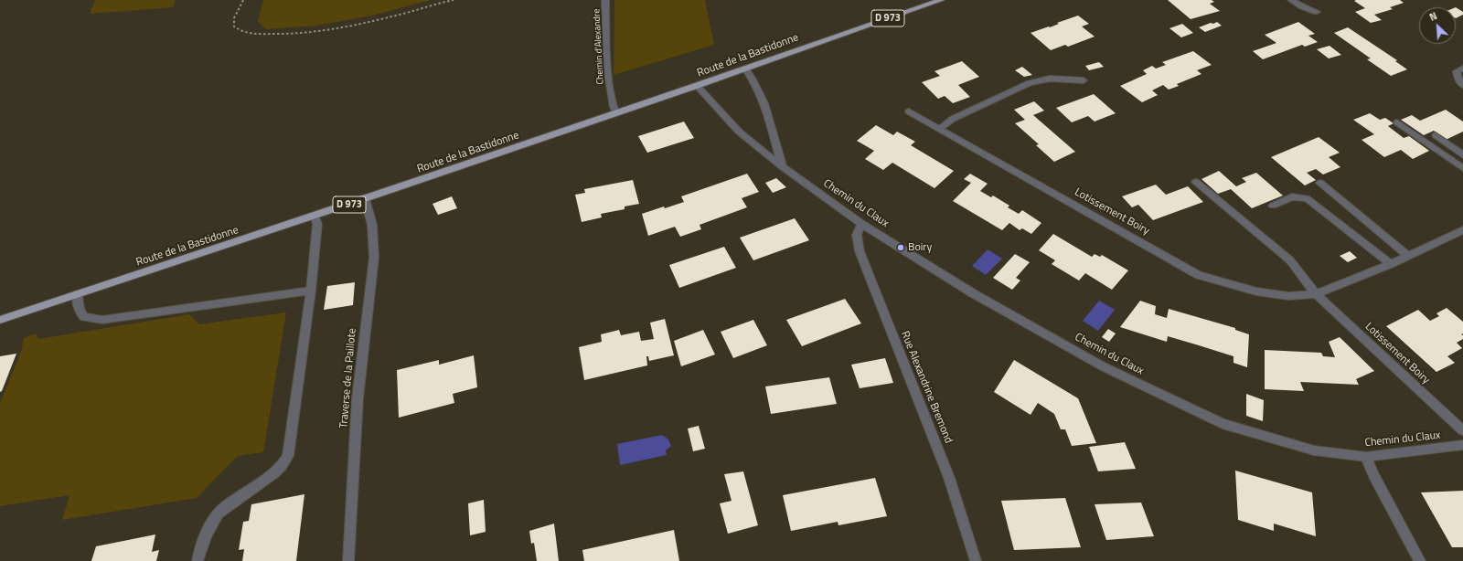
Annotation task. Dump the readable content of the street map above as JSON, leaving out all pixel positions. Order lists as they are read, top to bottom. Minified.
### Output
{"streets":{"main road":["D 973","Route de la Bastidonne"],"street":["Chemin d'Alexandre","Chemin du Claux","Lotissement Boiry","Traverse de la Paillote","Rue Alexandrine Bremond"]},"crossings":[["Chemin d'Alexandre","Route de la Bastidonne"],["Route de la Bastidonne","Chemin du Claux"],["Route de la Bastidonne","Traverse de la Paillote"],["Chemin du Claux","Rue Alexandrine Bremond"]],"places":["Boiry"],"north":"top left"}
